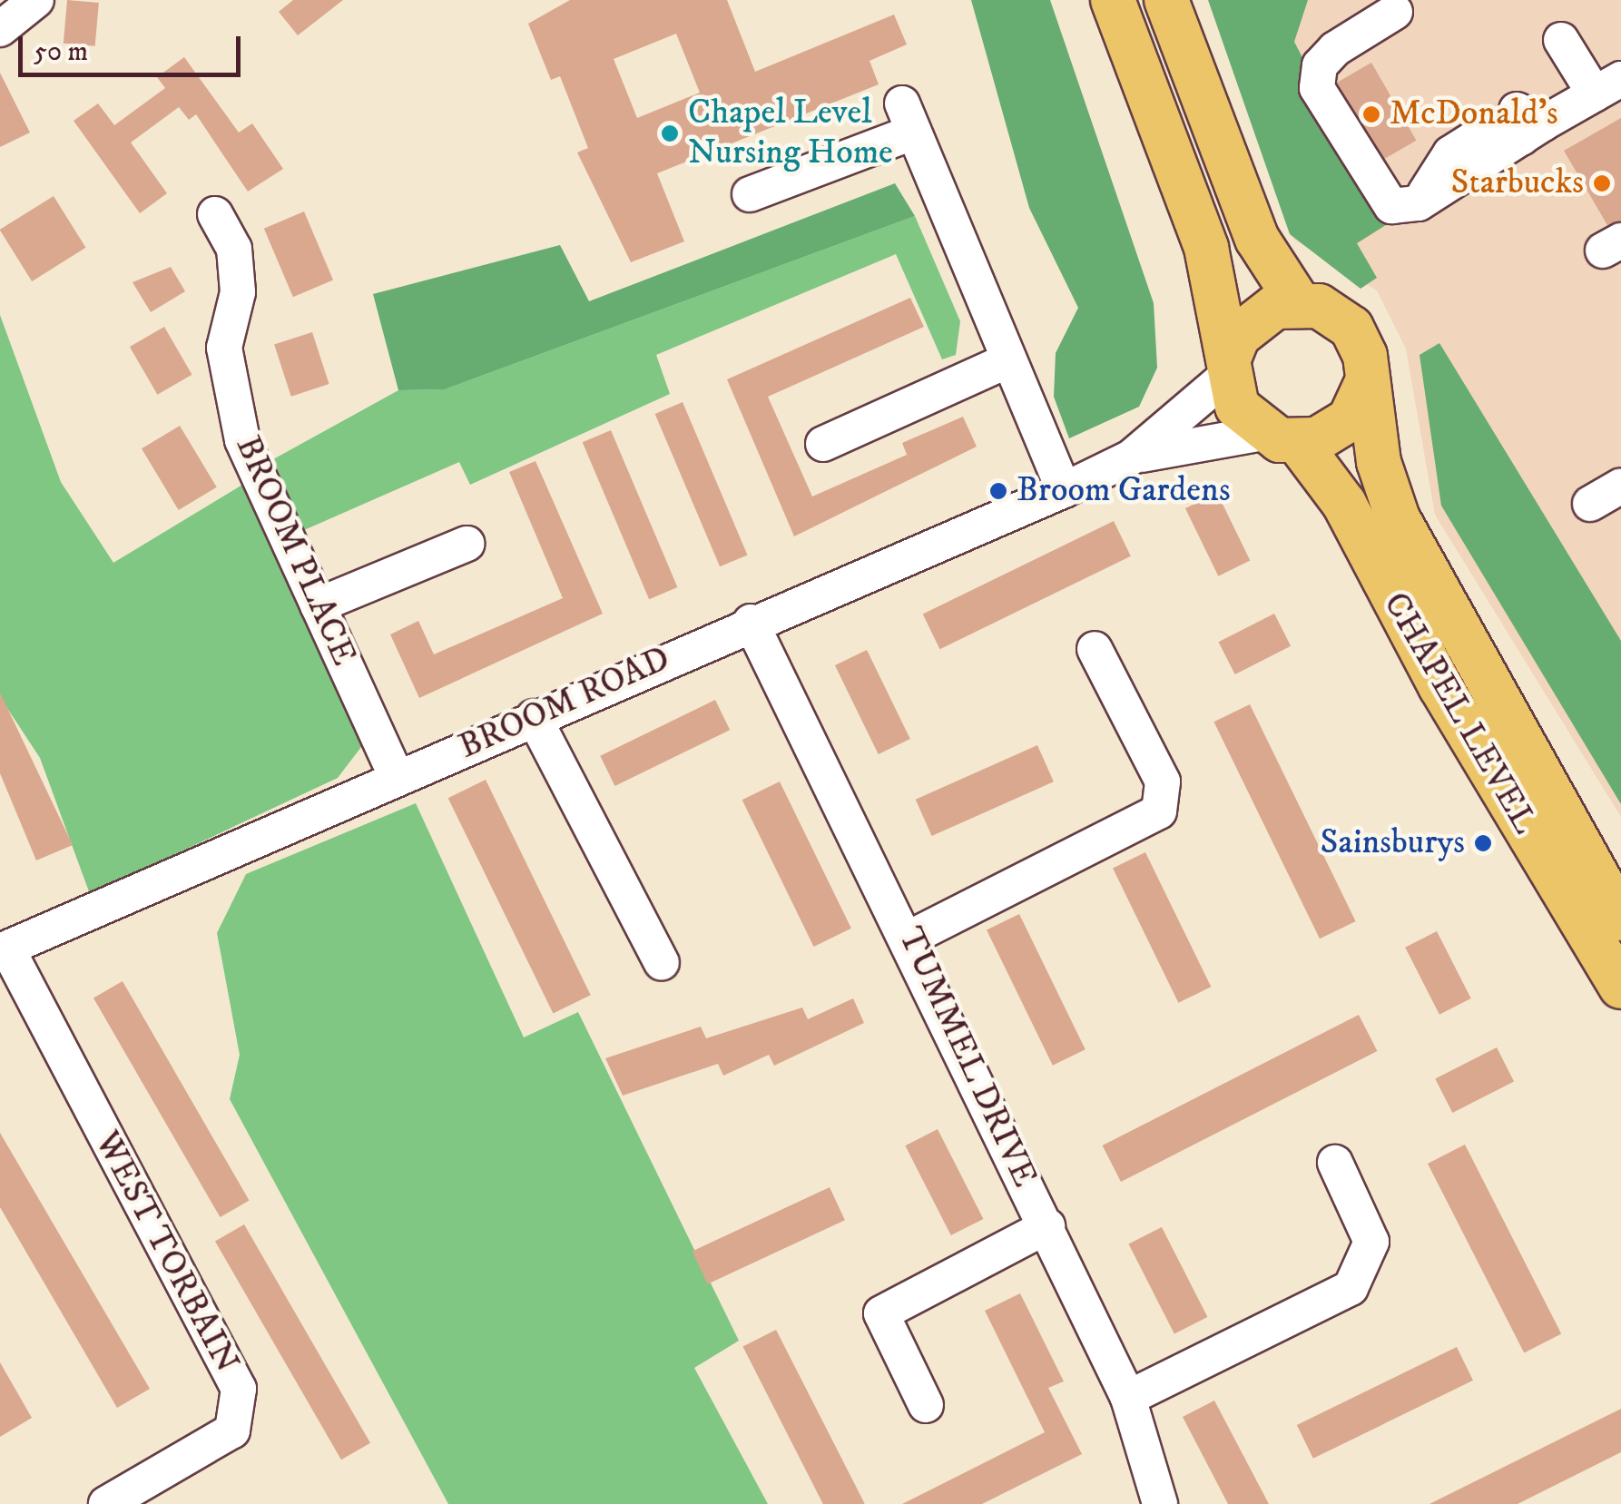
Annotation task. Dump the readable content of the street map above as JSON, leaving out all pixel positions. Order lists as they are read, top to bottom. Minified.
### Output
{"streets":{"main road":["CHAPEL LEVEL"],"street":["BROOM PLACE","BROOM ROAD","TUMMEL DRIVE","WEST TORBAIN"]},"crossings":[["BROOM PLACE","BROOM ROAD"],["BROOM ROAD","CHAPEL LEVEL"],["BROOM ROAD","TUMMEL DRIVE"],["BROOM ROAD","WEST TORBAIN"]],"places":["McDonald's","Chapel Level Nursing Home","Starbucks","Broom Gardens","Sainsburys"],"scale_bar":"50 m"}
